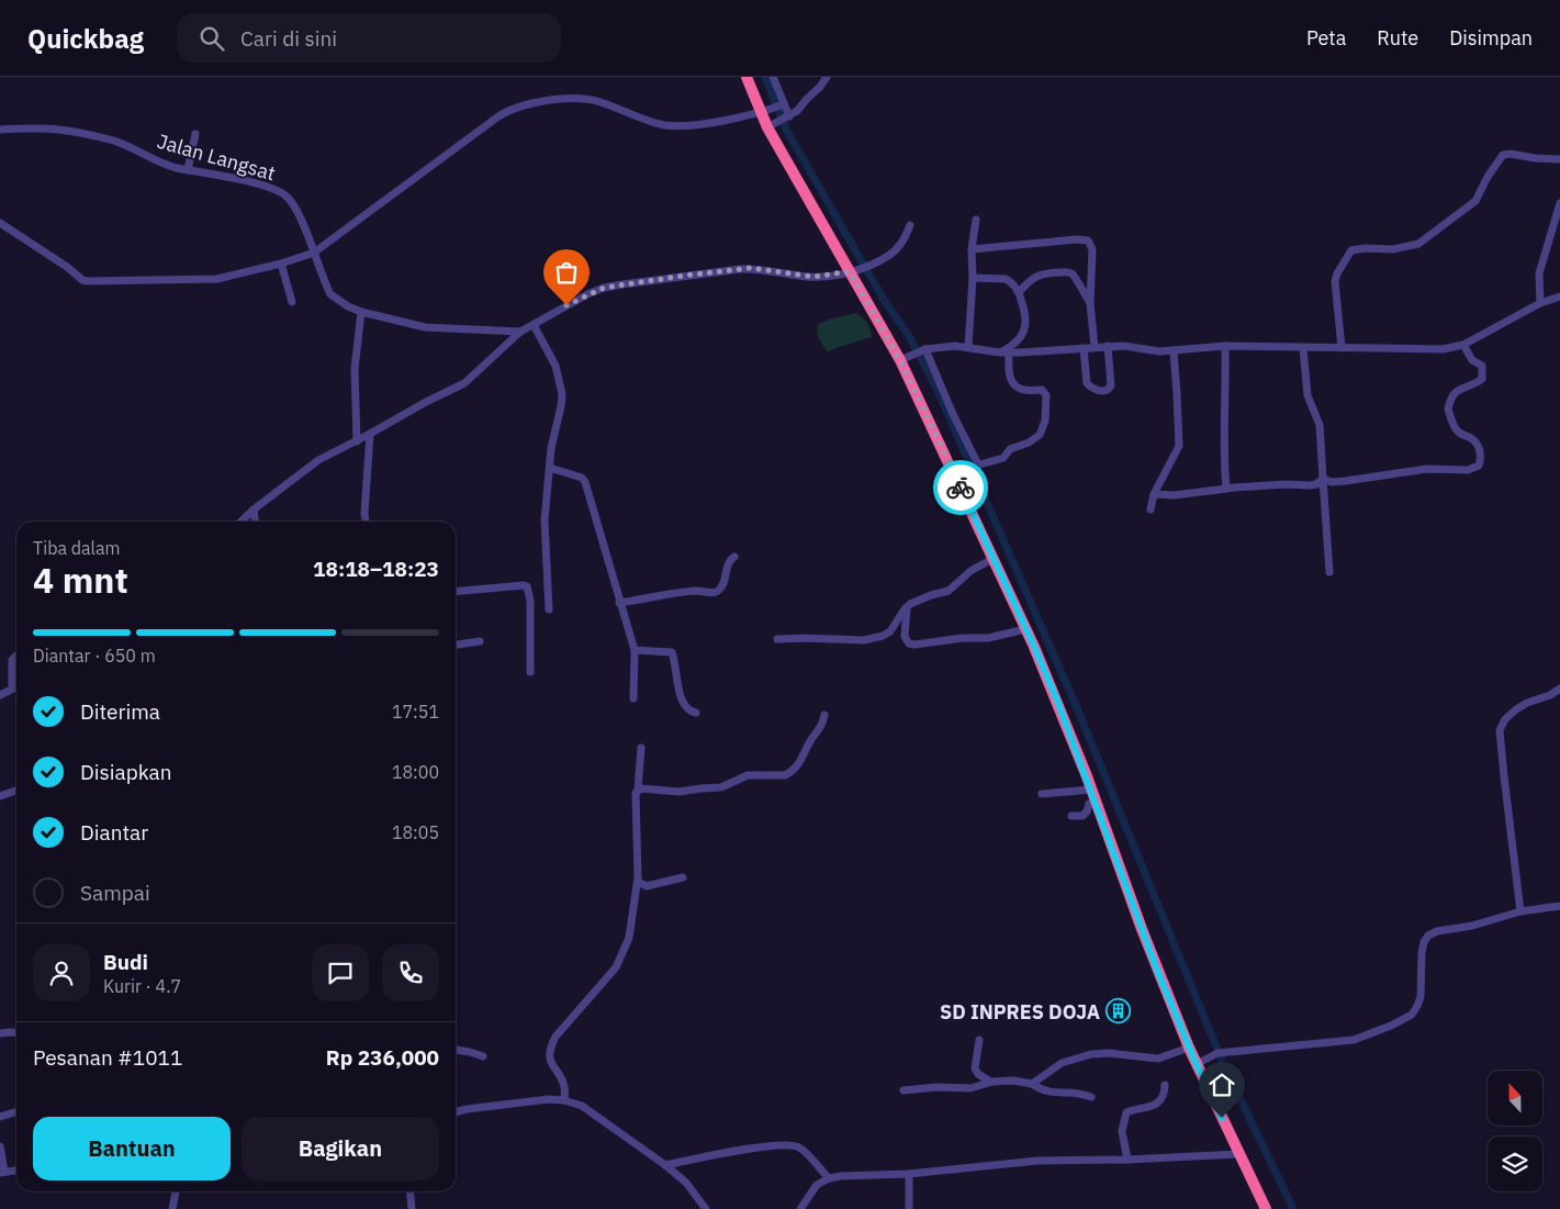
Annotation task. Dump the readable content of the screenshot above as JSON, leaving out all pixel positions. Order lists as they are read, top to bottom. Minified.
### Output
{"streets":{"street":["Jalan Langsat"]},"places":{"building":["SD INPRES DOJA"]},"north":"top","page":{"header":"Quickbag","search":"Cari di sini","nav":["Peta","Rute","Disimpan"],"heading":["4 mnt","Tiba dalam","18:18–18:23"],"panel":["Budi","Kurir · 4.7","Pesanan #1011","Rp 236,000"],"bar":"Diantar · 650 m","list":[["Diterima","17:51"],["Disiapkan","18:00"],["Diantar","18:05"],"Sampai"],"buttons":["Bantuan","Bagikan"]}}
